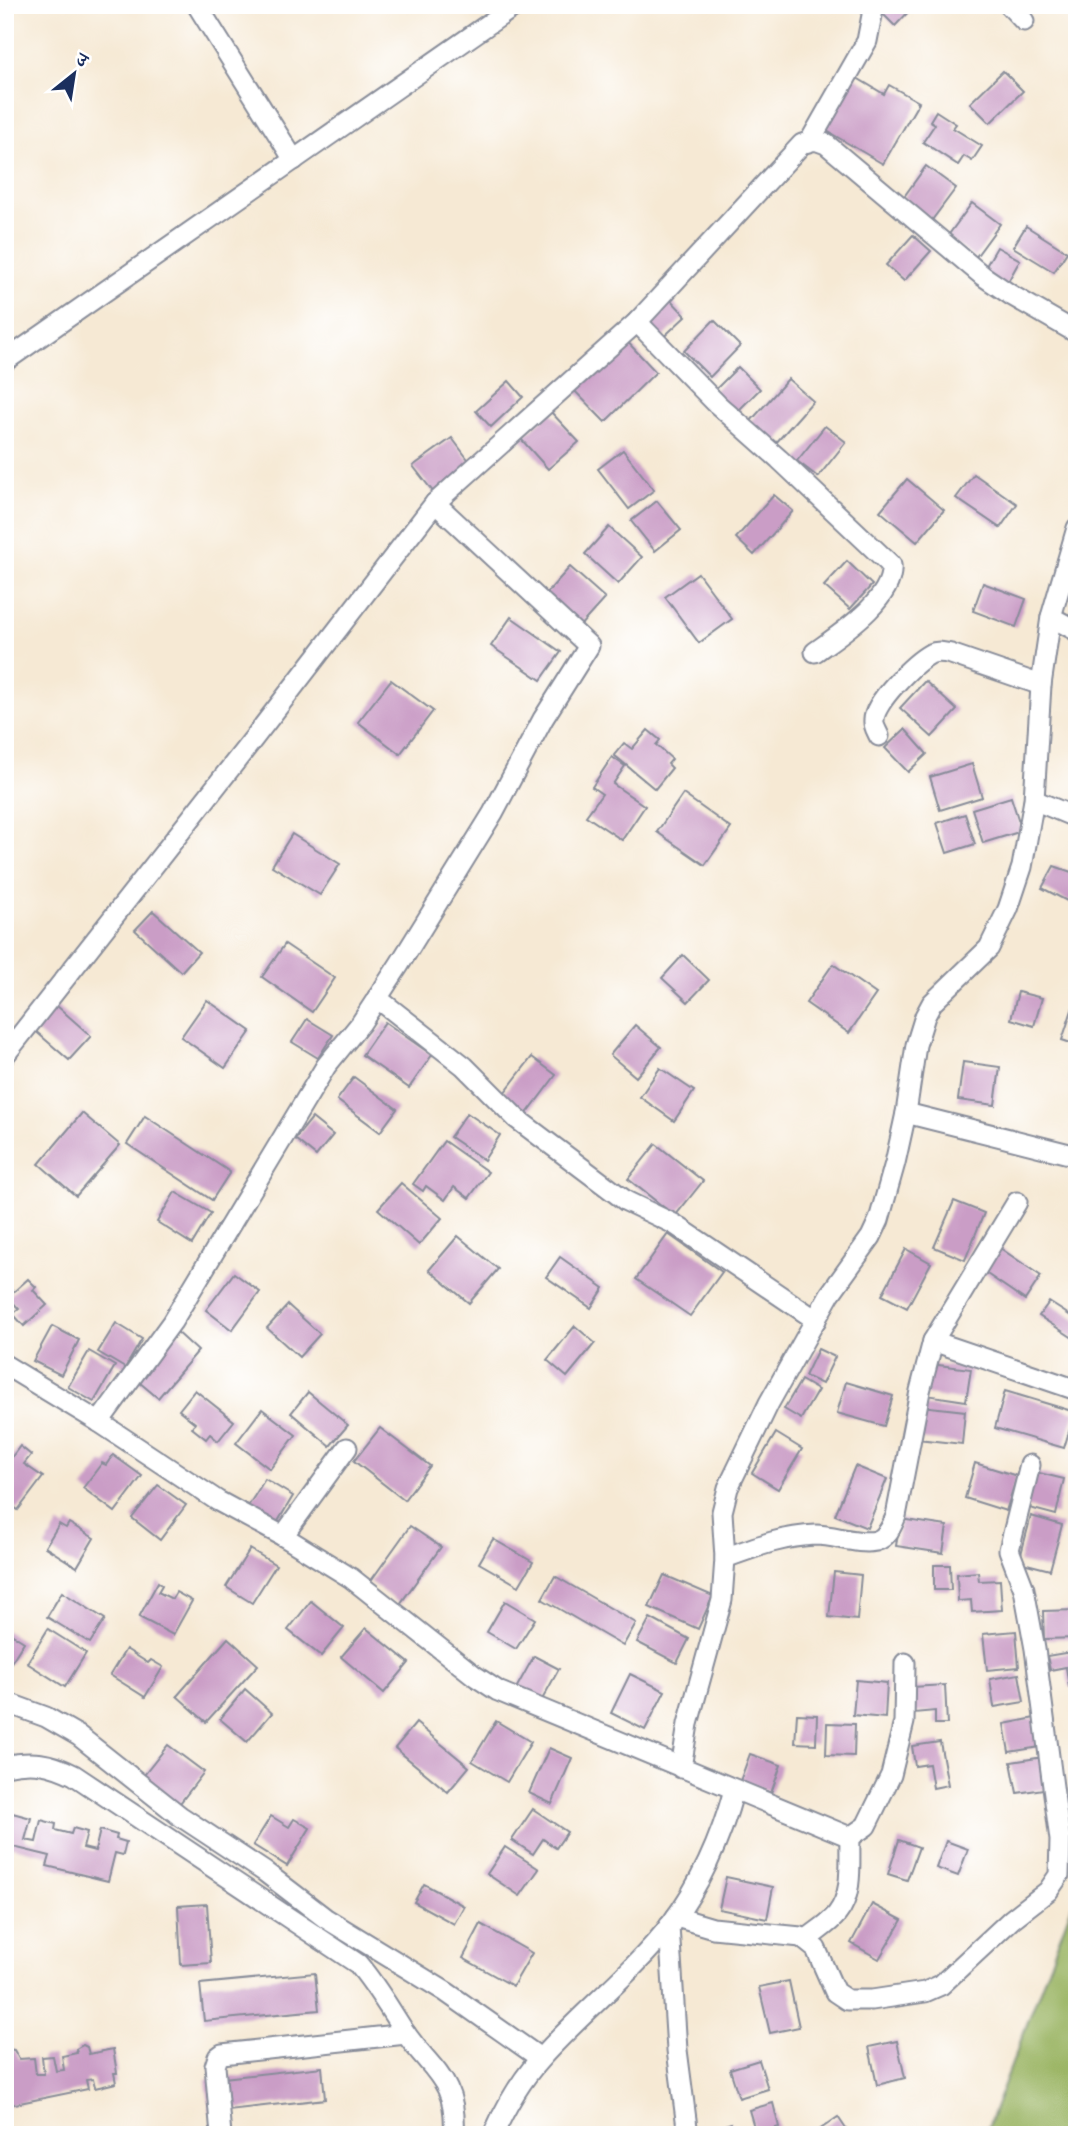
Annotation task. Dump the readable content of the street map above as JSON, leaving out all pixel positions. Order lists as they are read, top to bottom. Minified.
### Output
{"north":"top right"}
